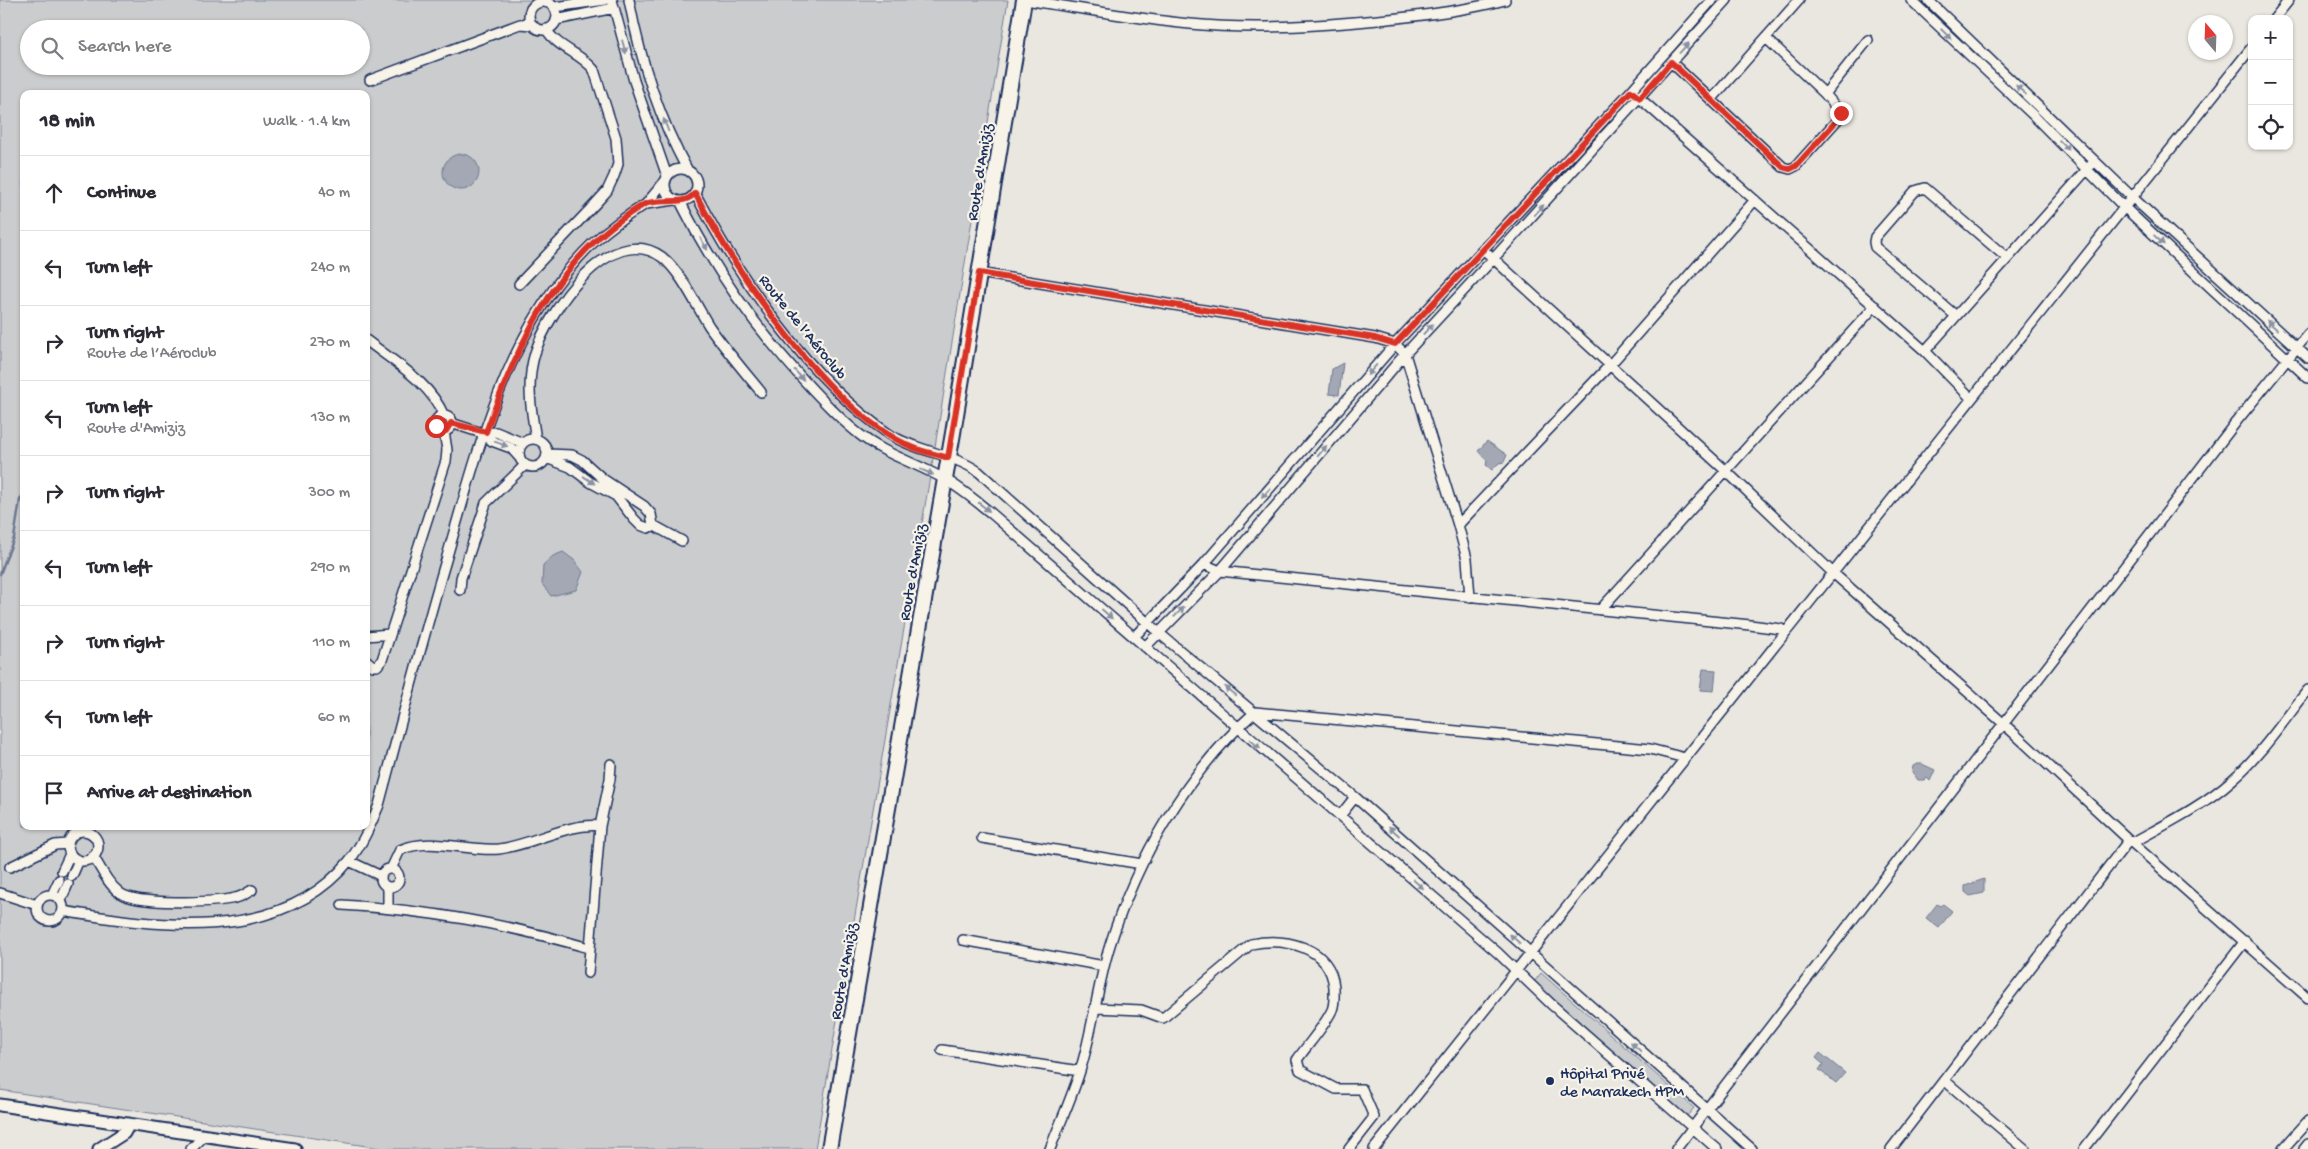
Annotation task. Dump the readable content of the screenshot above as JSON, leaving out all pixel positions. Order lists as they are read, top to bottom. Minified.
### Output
{"streets":{"main road":["Route d'Amiziz"],"street":["Route de l’Aéroclub"]},"crossings":[["Route d'Amiziz","Route de l’Aéroclub"]],"places":["Hôpital Privé de Marrakech HPM"],"north":"top","page":{"map_buttons":["+","−"],"search":"Search here","heading":["18 min","Walk · 1.4 km"],"list":[["Continue","40 m"],["Turn left","240 m"],["Turn right","Route de l’Aéroclub","270 m"],["Turn left","Route d'Amiziz","130 m"],["Turn right","300 m"],["Turn left","290 m"],["Turn right","110 m"],["Turn left","60 m"],"Arrive at destination"]}}
